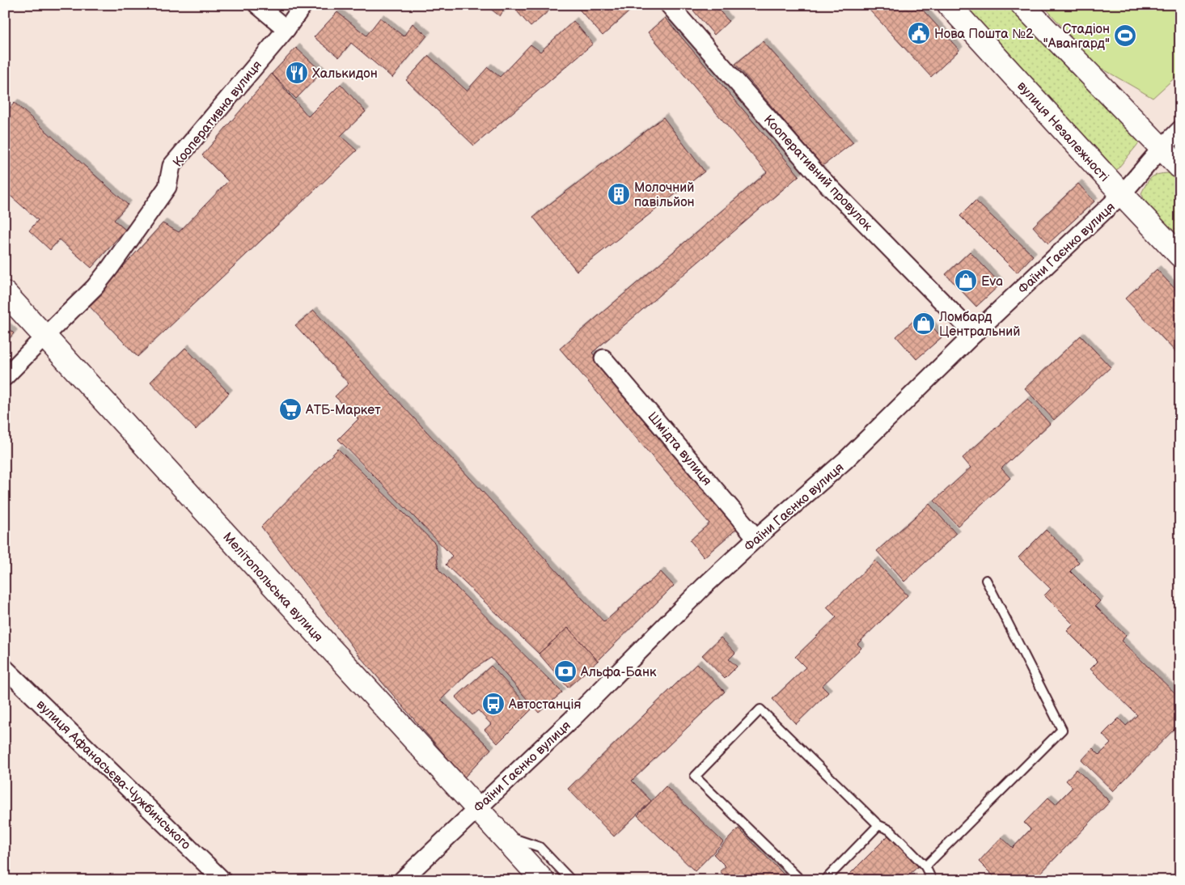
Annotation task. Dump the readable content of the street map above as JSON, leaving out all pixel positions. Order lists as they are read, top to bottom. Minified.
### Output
{"streets":{"main road":["вулиця Незалежності","Мелітопольська вулиця"],"street":["Кооперативна вулиця","Кооперативний провулок","Фаїни Гаєнко вулиця","Шмідта вулиця","вулиця Афанасьєва-Чужбинського"]},"crossings":[["Кооперативна вулиця","Мелітопольська вулиця"],["вулиця Незалежності","Фаїни Гаєнко вулиця"],["Кооперативний провулок","Фаїни Гаєнко вулиця"],["Фаїни Гаєнко вулиця","Шмідта вулиця"],["Фаїни Гаєнко вулиця","Мелітопольська вулиця"]],"places":{"public building":["Нова Пошта №2"],"sports":["Стадіон \"Авангард\""],"restaurant":["Халькидон"],"building":["Молочний павільйон"],"shop":["Eva","Ломбард Центральний"],"supermarket":["АТБ-Маркет"],"bank":["Альфа-Банк"],"bus stop":["Автостанція"]}}
